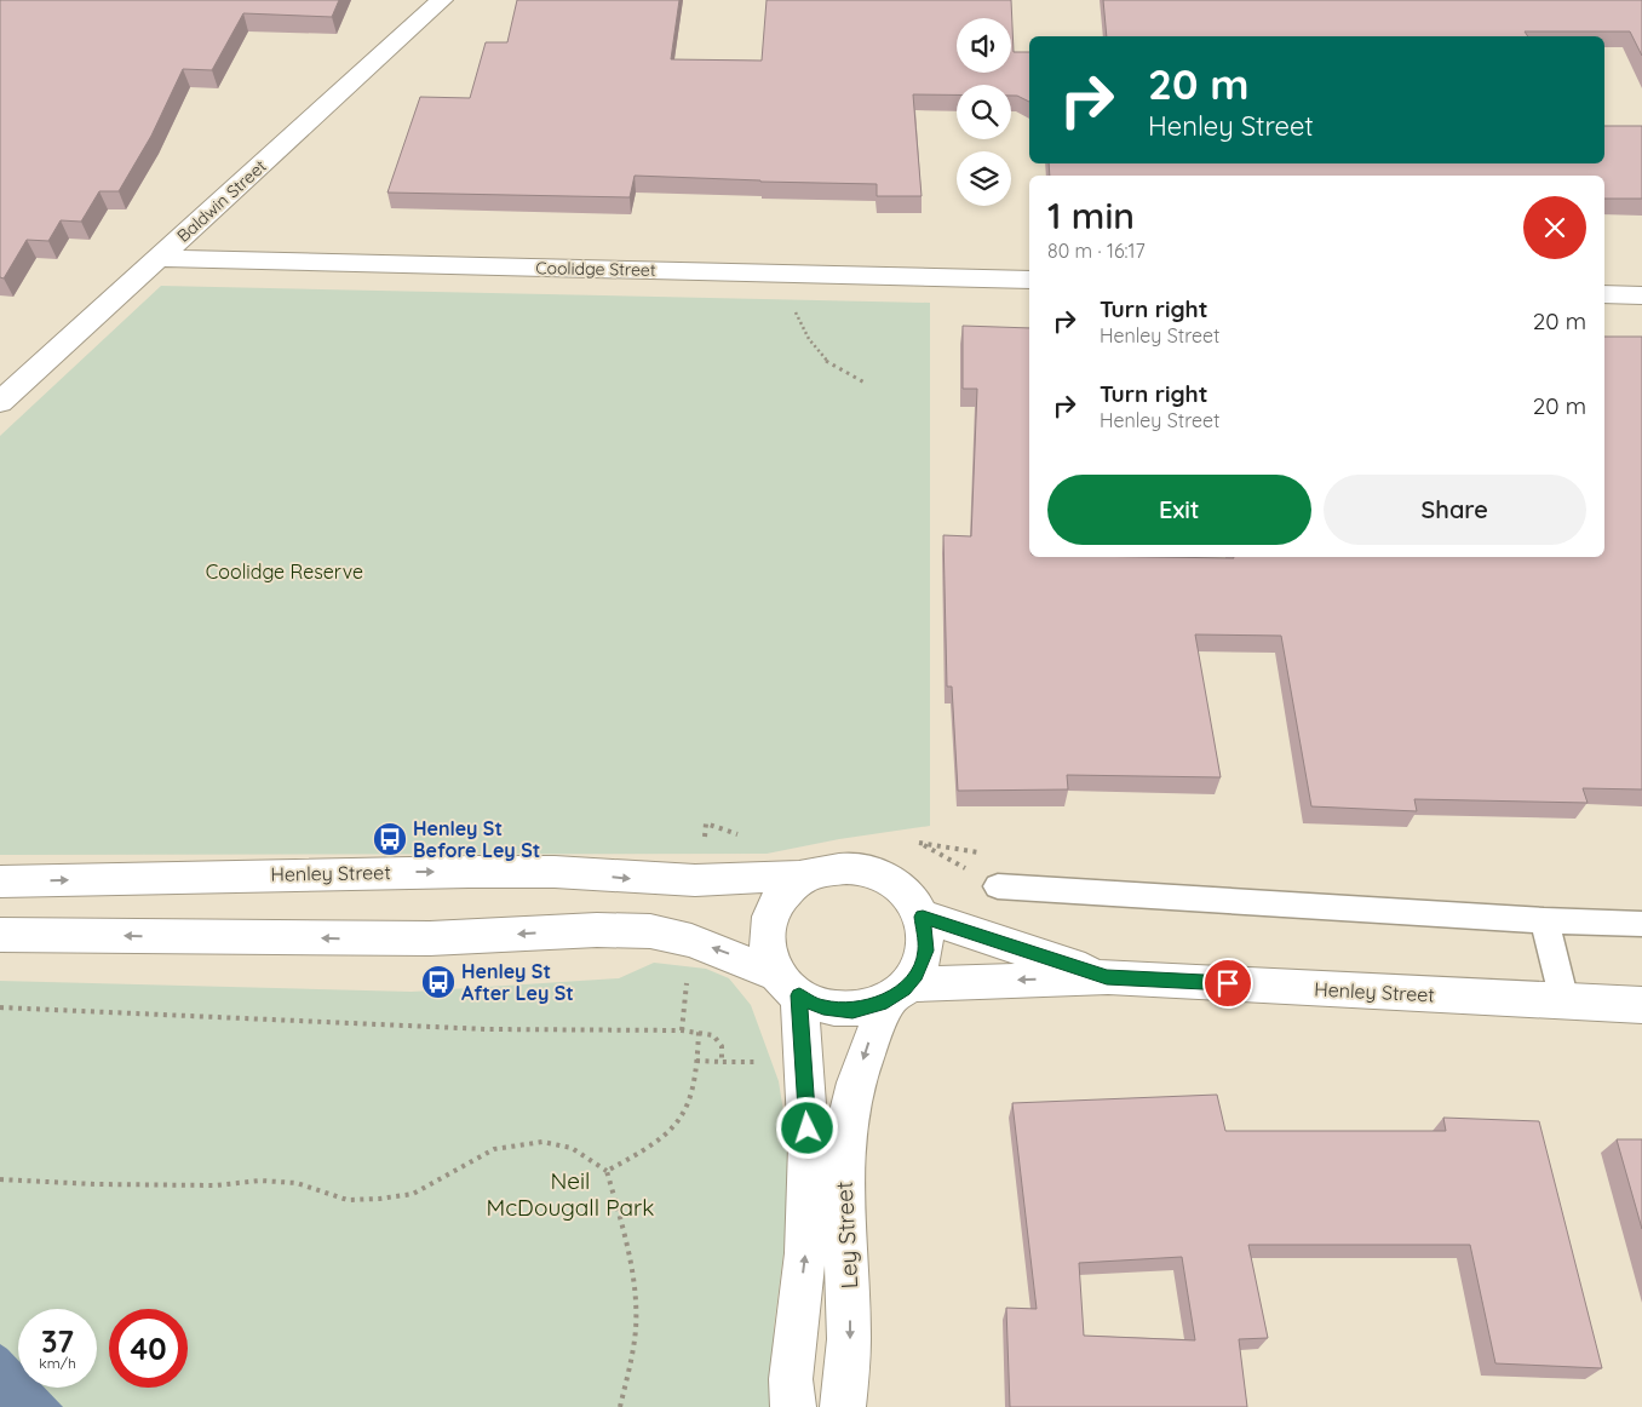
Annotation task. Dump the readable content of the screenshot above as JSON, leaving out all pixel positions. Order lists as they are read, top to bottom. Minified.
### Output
{"streets":{"street":["Baldwin Street","Coolidge Street","Henley Street","Ley Street"]},"crossings":[["Baldwin Street","Coolidge Street"],["Henley Street","Ley Street"]],"parks":["Coolidge Reserve","Neil McDougall Park"],"places":{"bus stop":["Henley St Before Ley St","Henley St After Ley St"]},"page":{"turn":["20 m","Henley Street"],"heading":["1 min","80 m · 16:17"],"list":[{"name":"Turn right","note":"Henley Street","value":"20 m"},{"name":"Turn right","note":"Henley Street","value":"20 m"}],"buttons":["Exit","Share"],"speed":"37 km/h","limit":"40"}}
